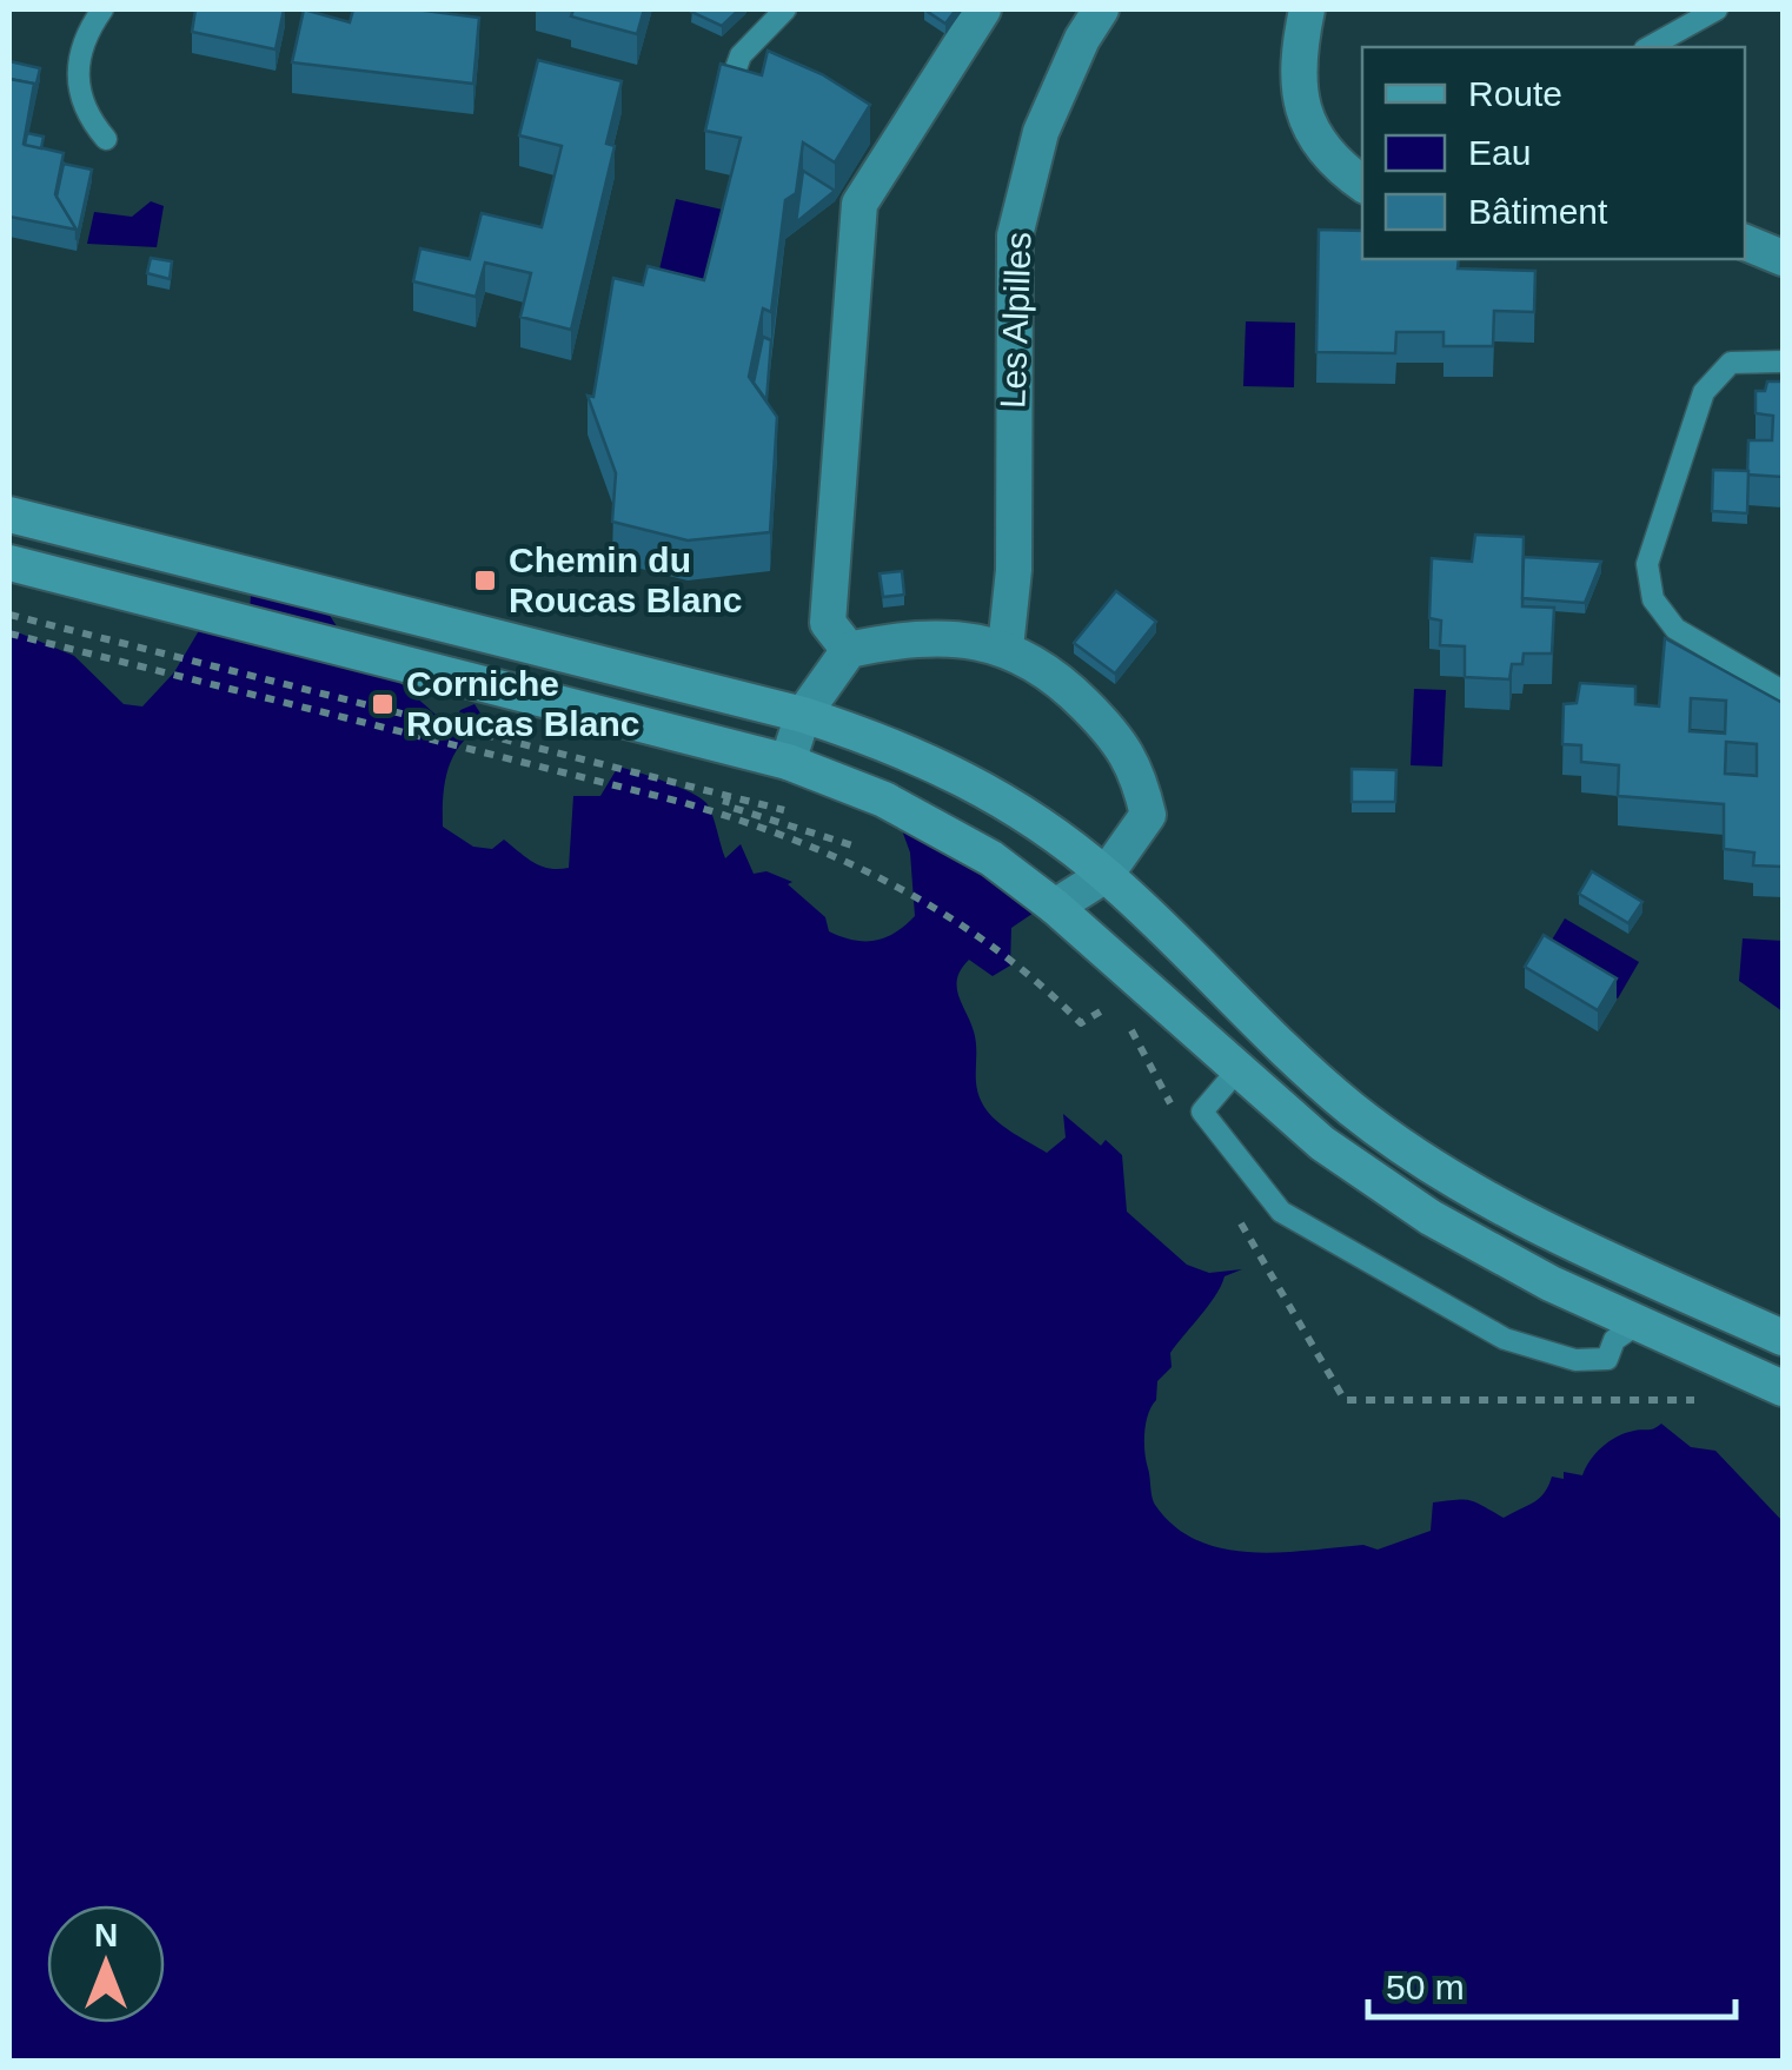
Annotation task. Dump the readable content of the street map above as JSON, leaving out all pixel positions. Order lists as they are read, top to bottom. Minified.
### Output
{"streets":{"street":["Les Alpilles"]},"places":{"transit":["Chemin du Roucas Blanc","Corniche Roucas Blanc"]},"legend":["Route","Eau","Bâtiment"],"scale_bar":"50 m","north":"top"}
